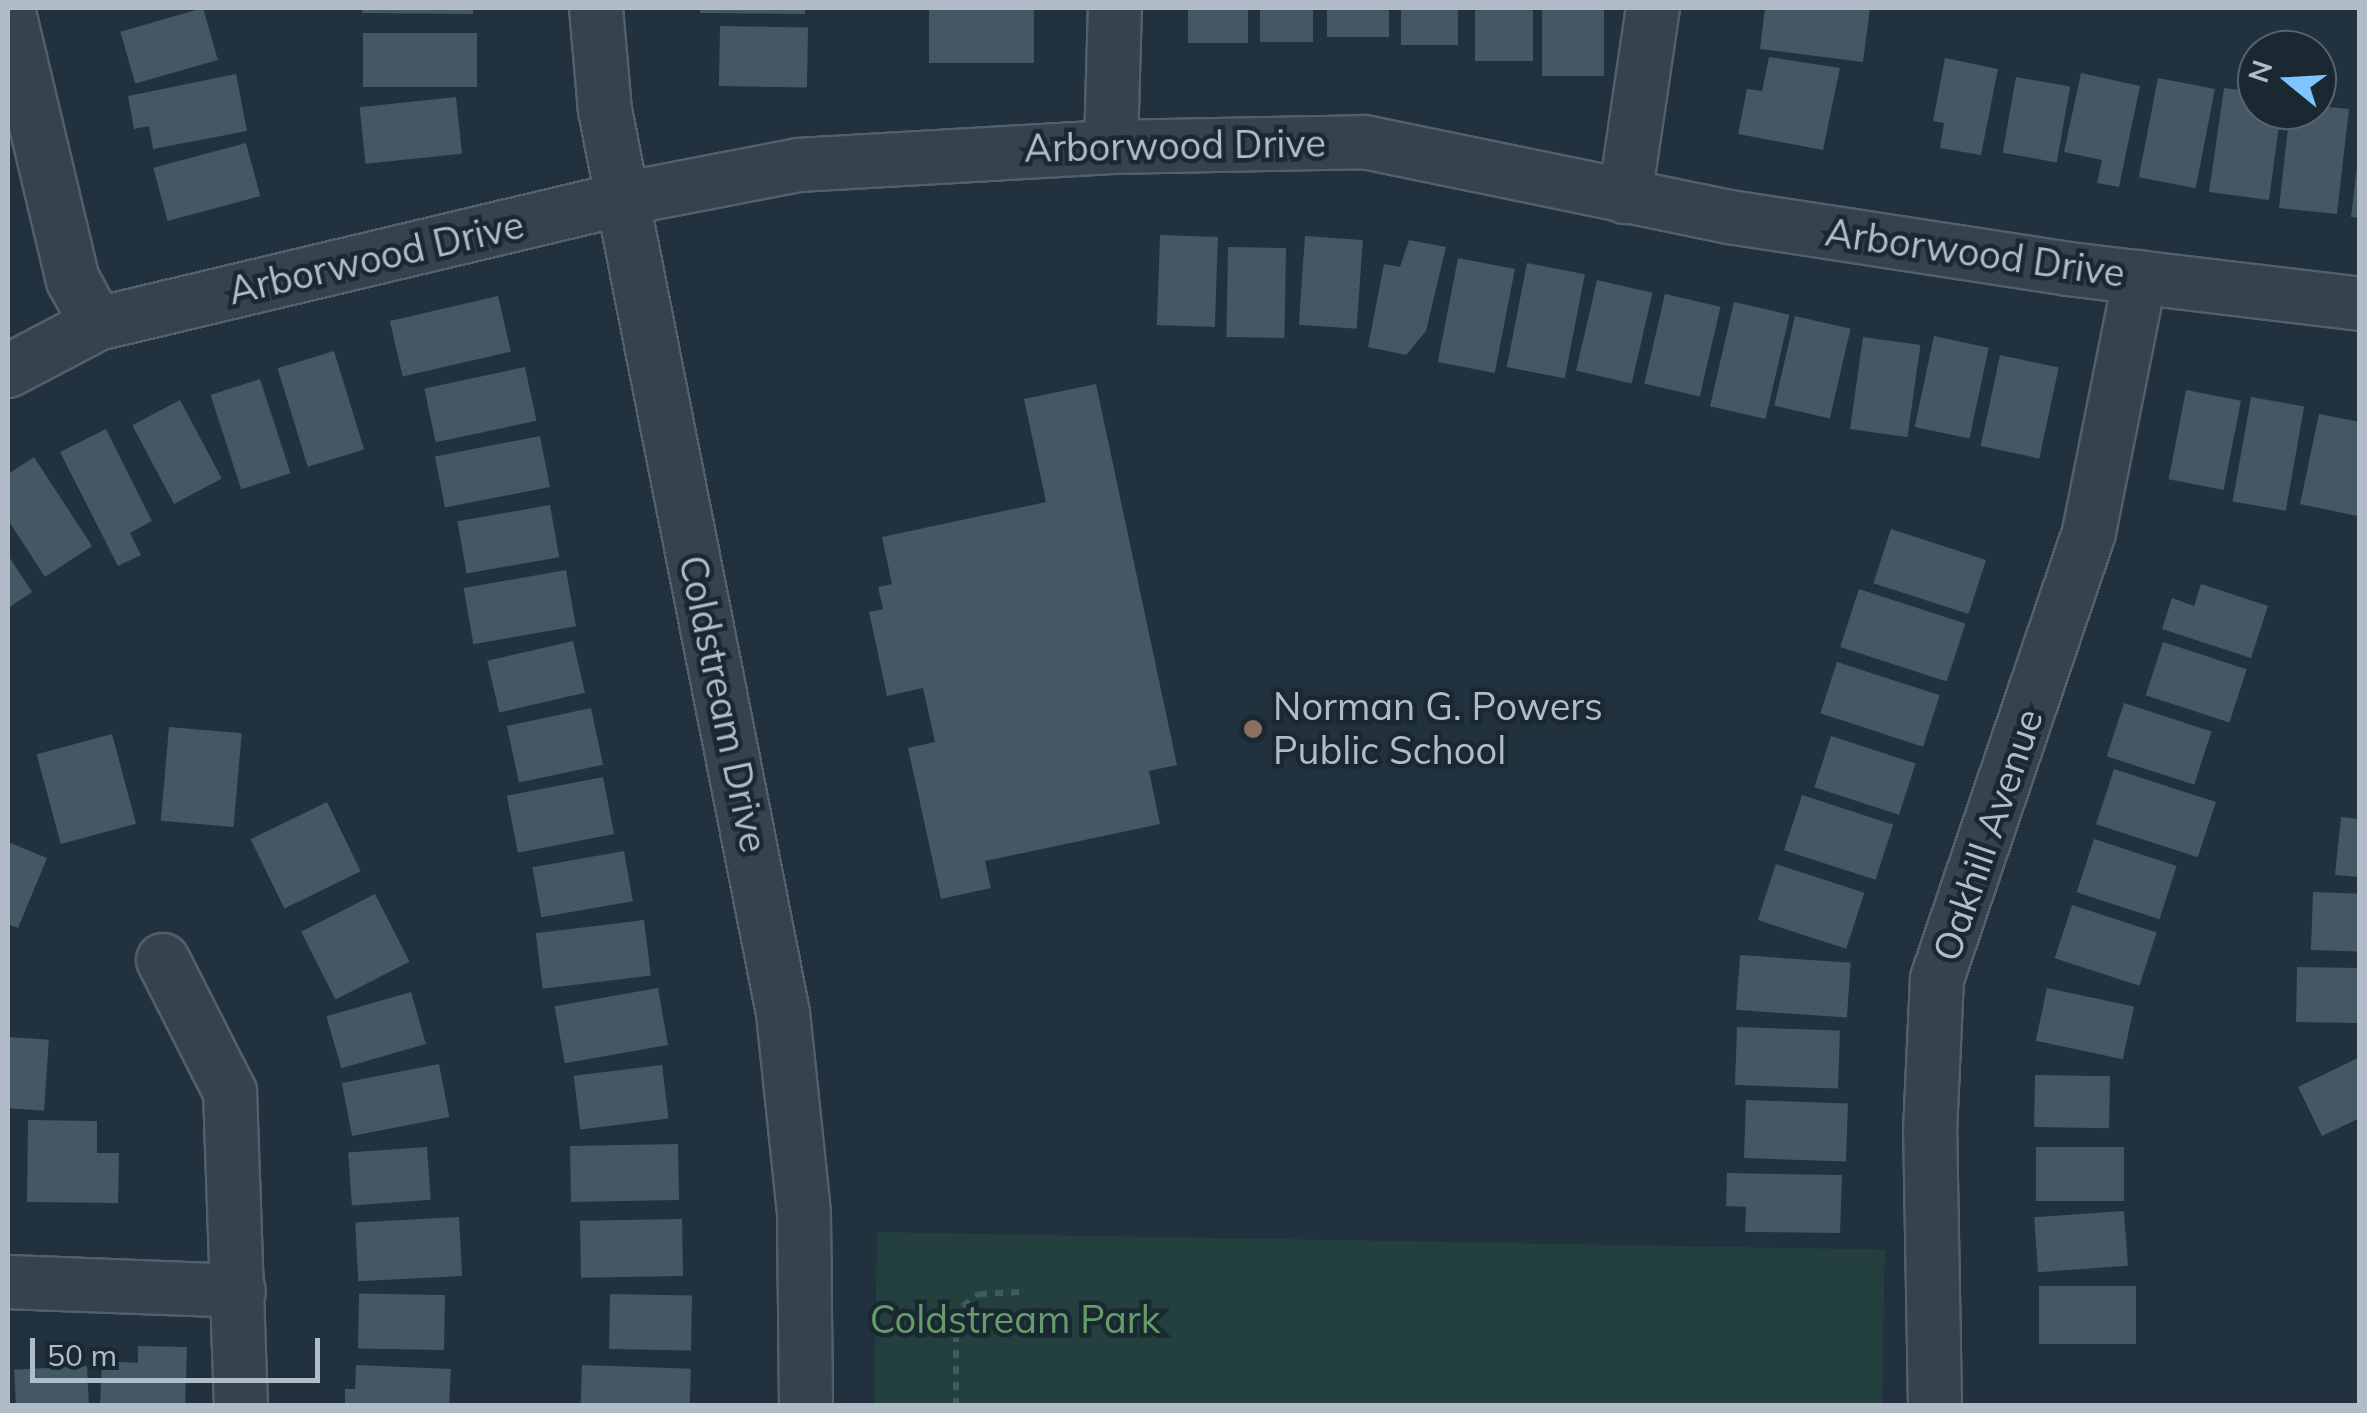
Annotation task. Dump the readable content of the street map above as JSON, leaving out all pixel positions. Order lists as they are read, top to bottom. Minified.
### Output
{"streets":{"street":["Arborwood Drive","Coldstream Drive","Oakhill Avenue"]},"crossings":[["Arborwood Drive","Coldstream Drive"],["Arborwood Drive","Oakhill Avenue"]],"parks":["Coldstream Park"],"places":["Norman G. Powers Public School"],"scale_bar":"50 m","north":"left"}
